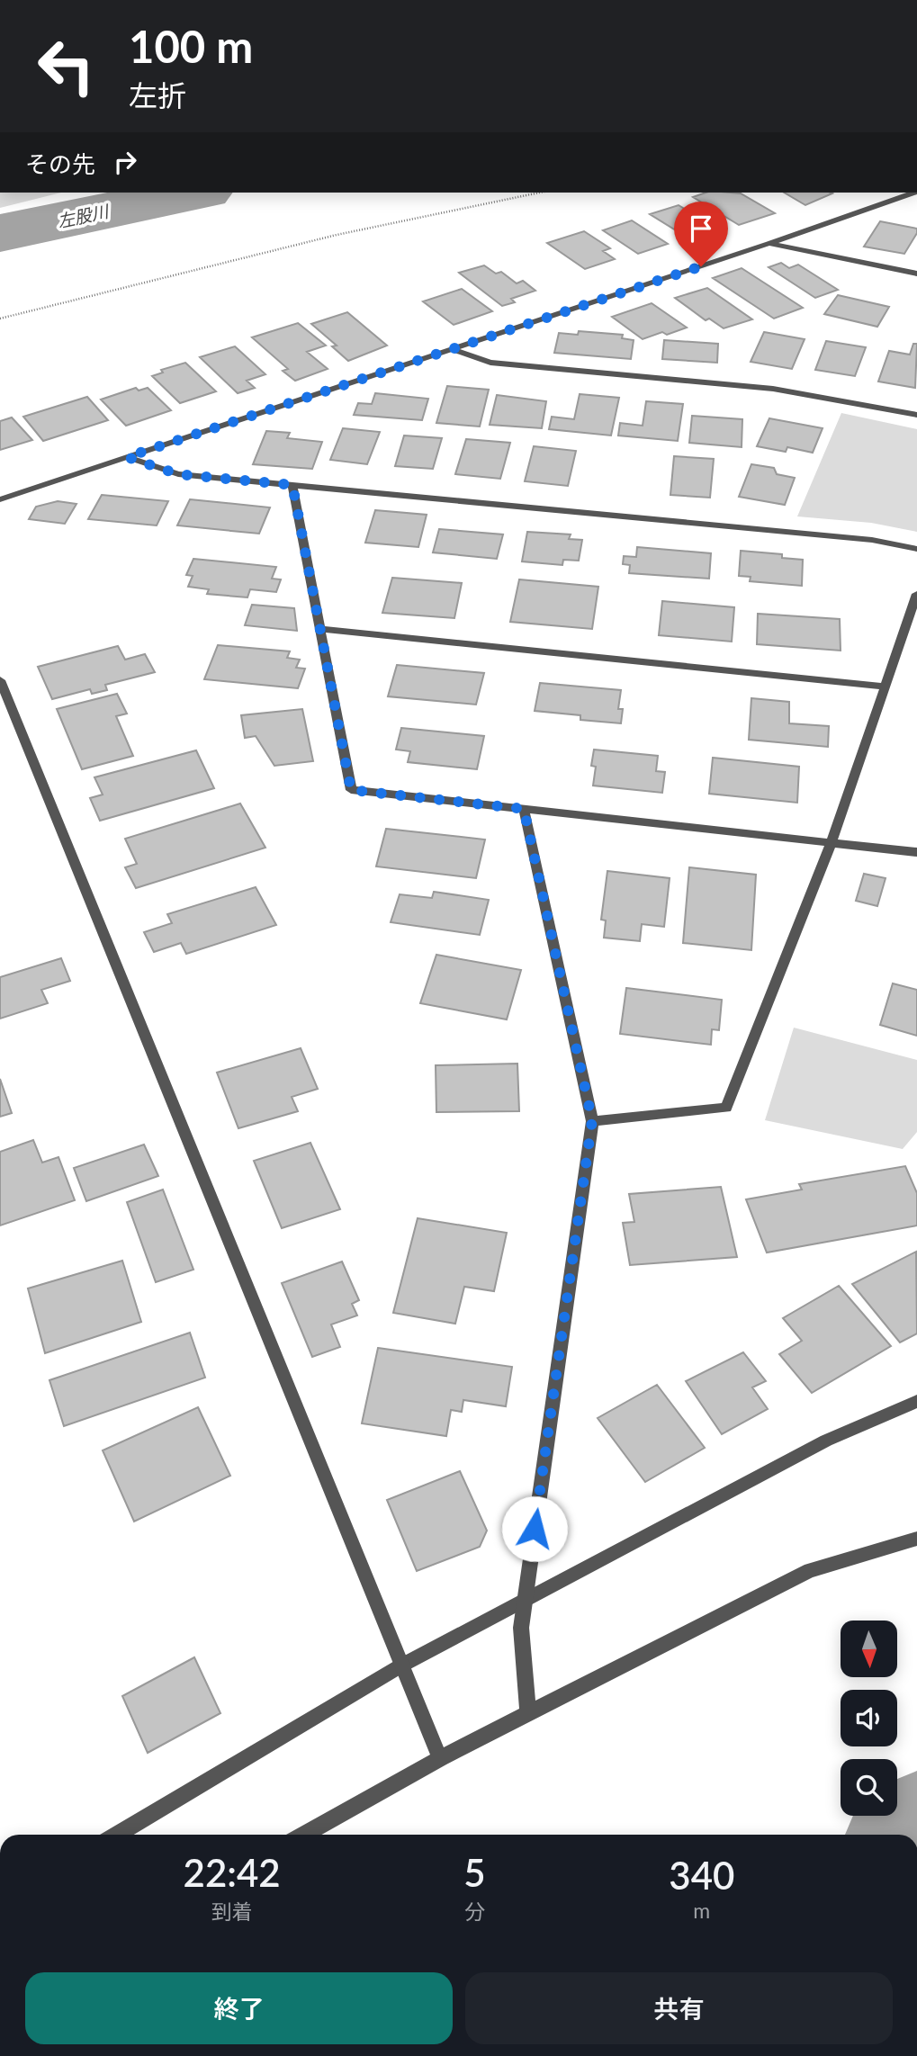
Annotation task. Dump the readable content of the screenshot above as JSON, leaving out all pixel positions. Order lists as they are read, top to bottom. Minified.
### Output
{"water":["左股川"],"north":"bottom","page":{"turn":["100 m","左折"],"then":"その先","eta":["22:42","到着","5","分","340","m"],"buttons":["終了","共有"]}}
